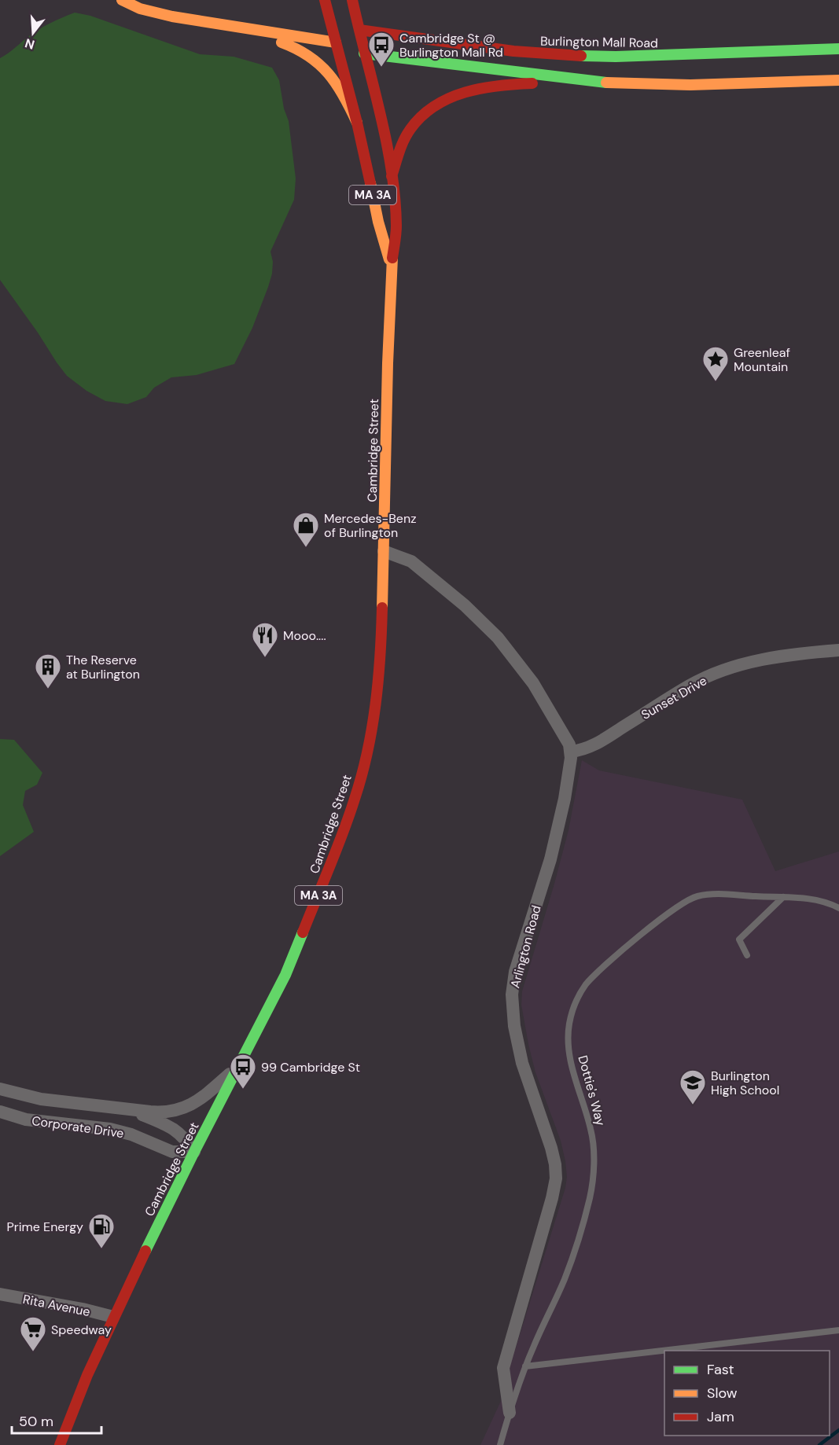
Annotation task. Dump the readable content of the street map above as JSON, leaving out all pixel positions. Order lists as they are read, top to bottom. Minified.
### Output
{"streets":{"main road":["Burlington Mall Road","MA 3A","Cambridge Street"],"street":["Sunset Drive","Arlington Road","Corporate Drive","Rita Avenue"],"lane":["Dottie's Way"]},"crossings":[["Burlington Mall Road","Cambridge Street"],["Cambridge Street","Arlington Road"],["Cambridge Street","Corporate Drive"],["Cambridge Street","Rita Avenue"],["Sunset Drive","Arlington Road"],["Arlington Road","Dottie's Way"]],"places":{"bus stop":["Cambridge St @ Burlington Mall Rd","99 Cambridge St"],"place":["Greenleaf Mountain"],"shop":["Mercedes-Benz of Burlington"],"restaurant":["Mooo...."],"building":["The Reserve at Burlington"],"school or university":["Burlington High School"],"fuel station":["Prime Energy"],"supermarket":["Speedway"]},"legend":["Fast","Slow","Jam"],"scale_bar":"50 m","north":"bottom"}
